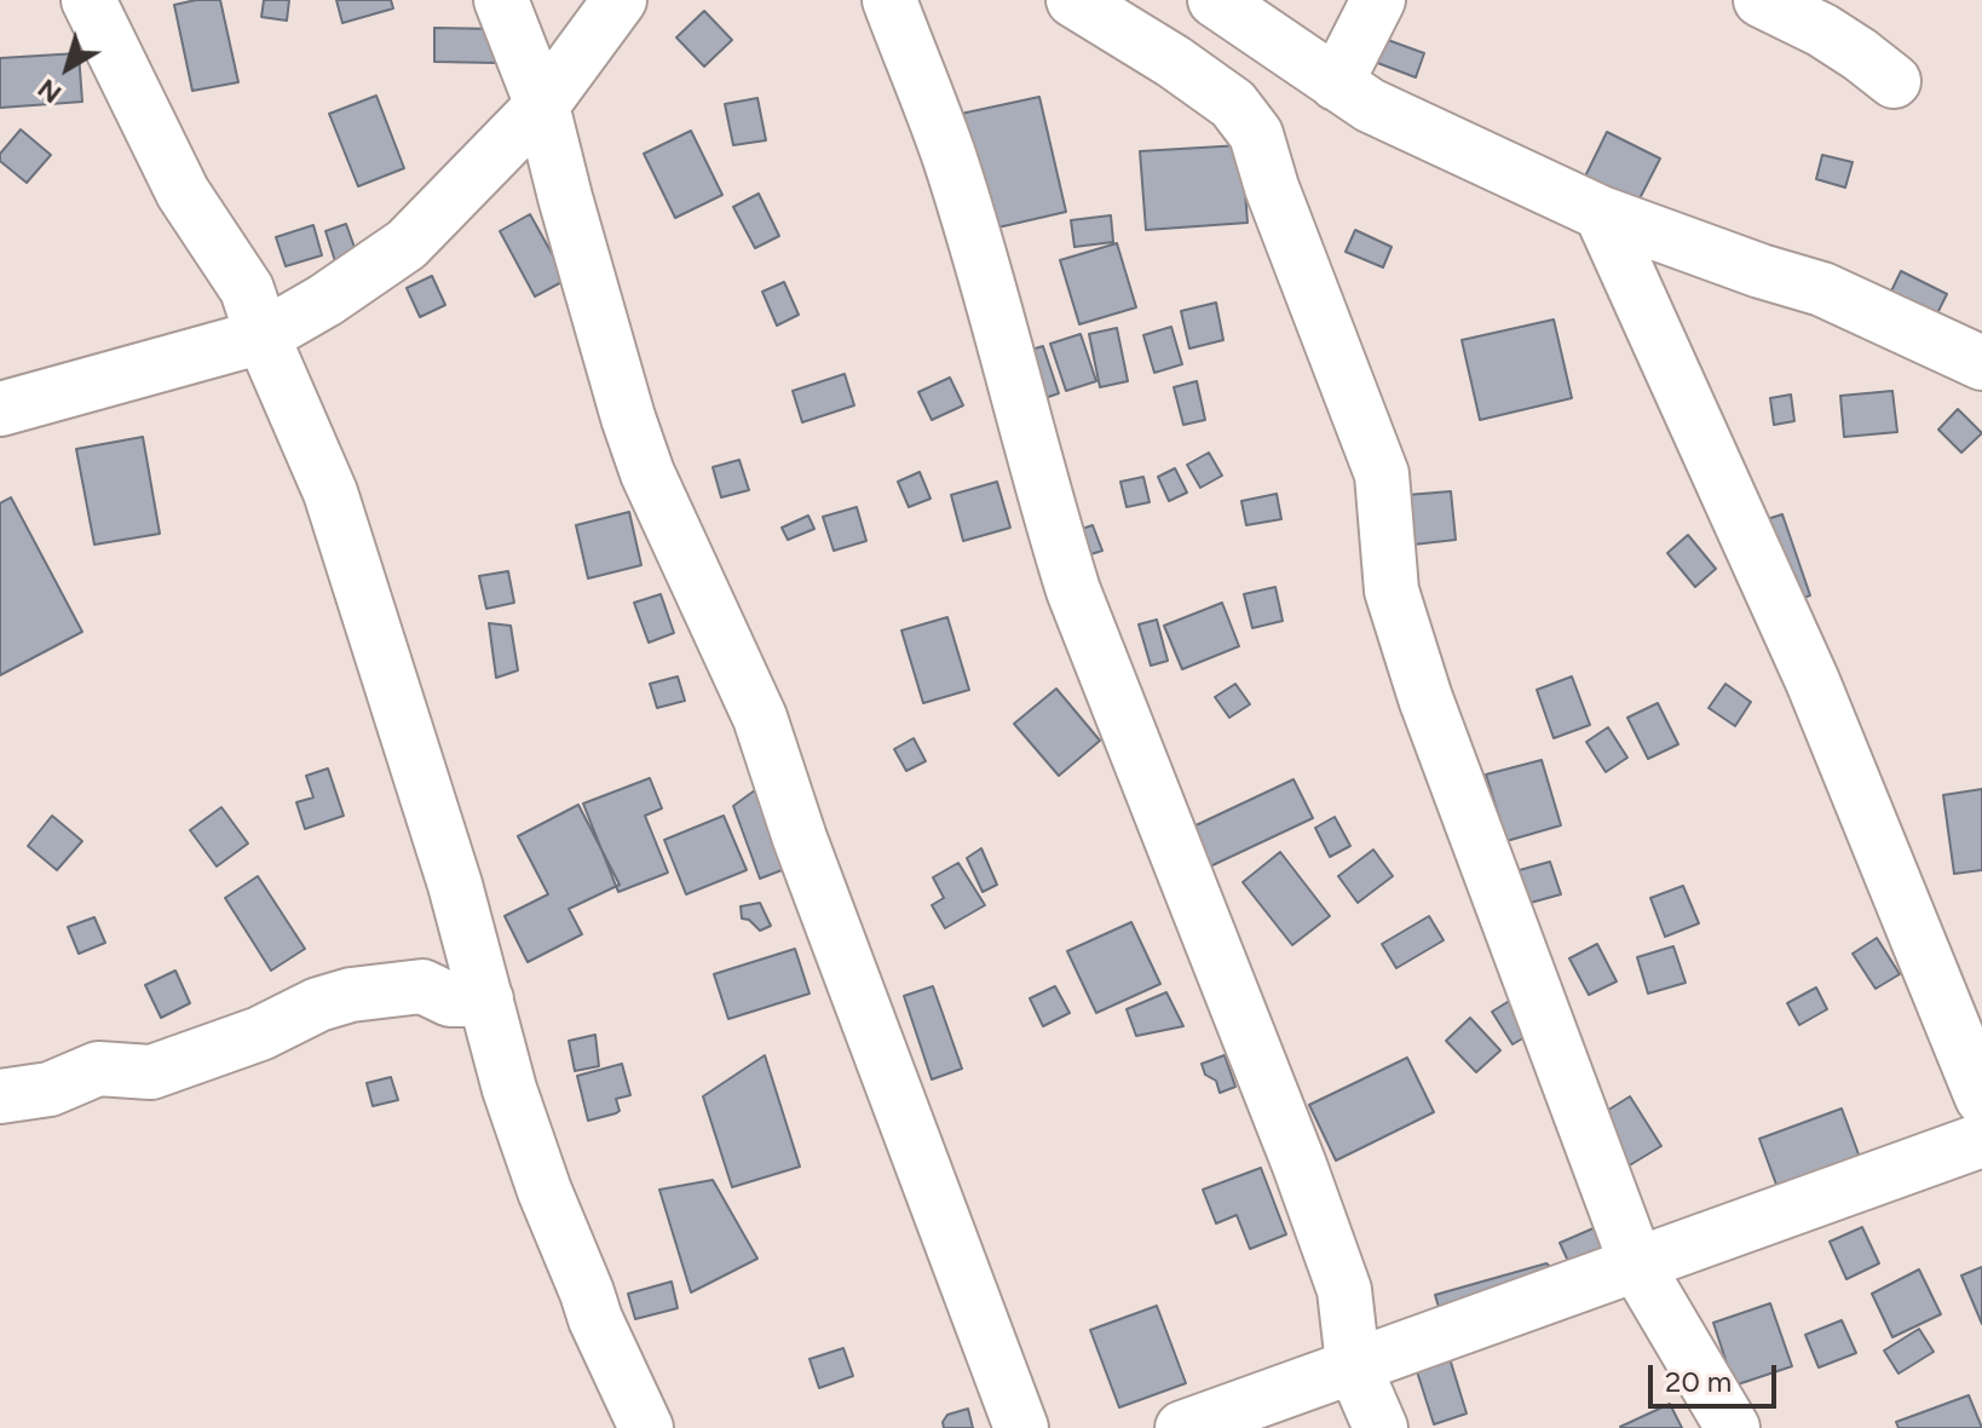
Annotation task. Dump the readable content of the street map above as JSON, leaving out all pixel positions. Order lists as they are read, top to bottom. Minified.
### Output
{"scale_bar":"20 m","north":"bottom left"}
